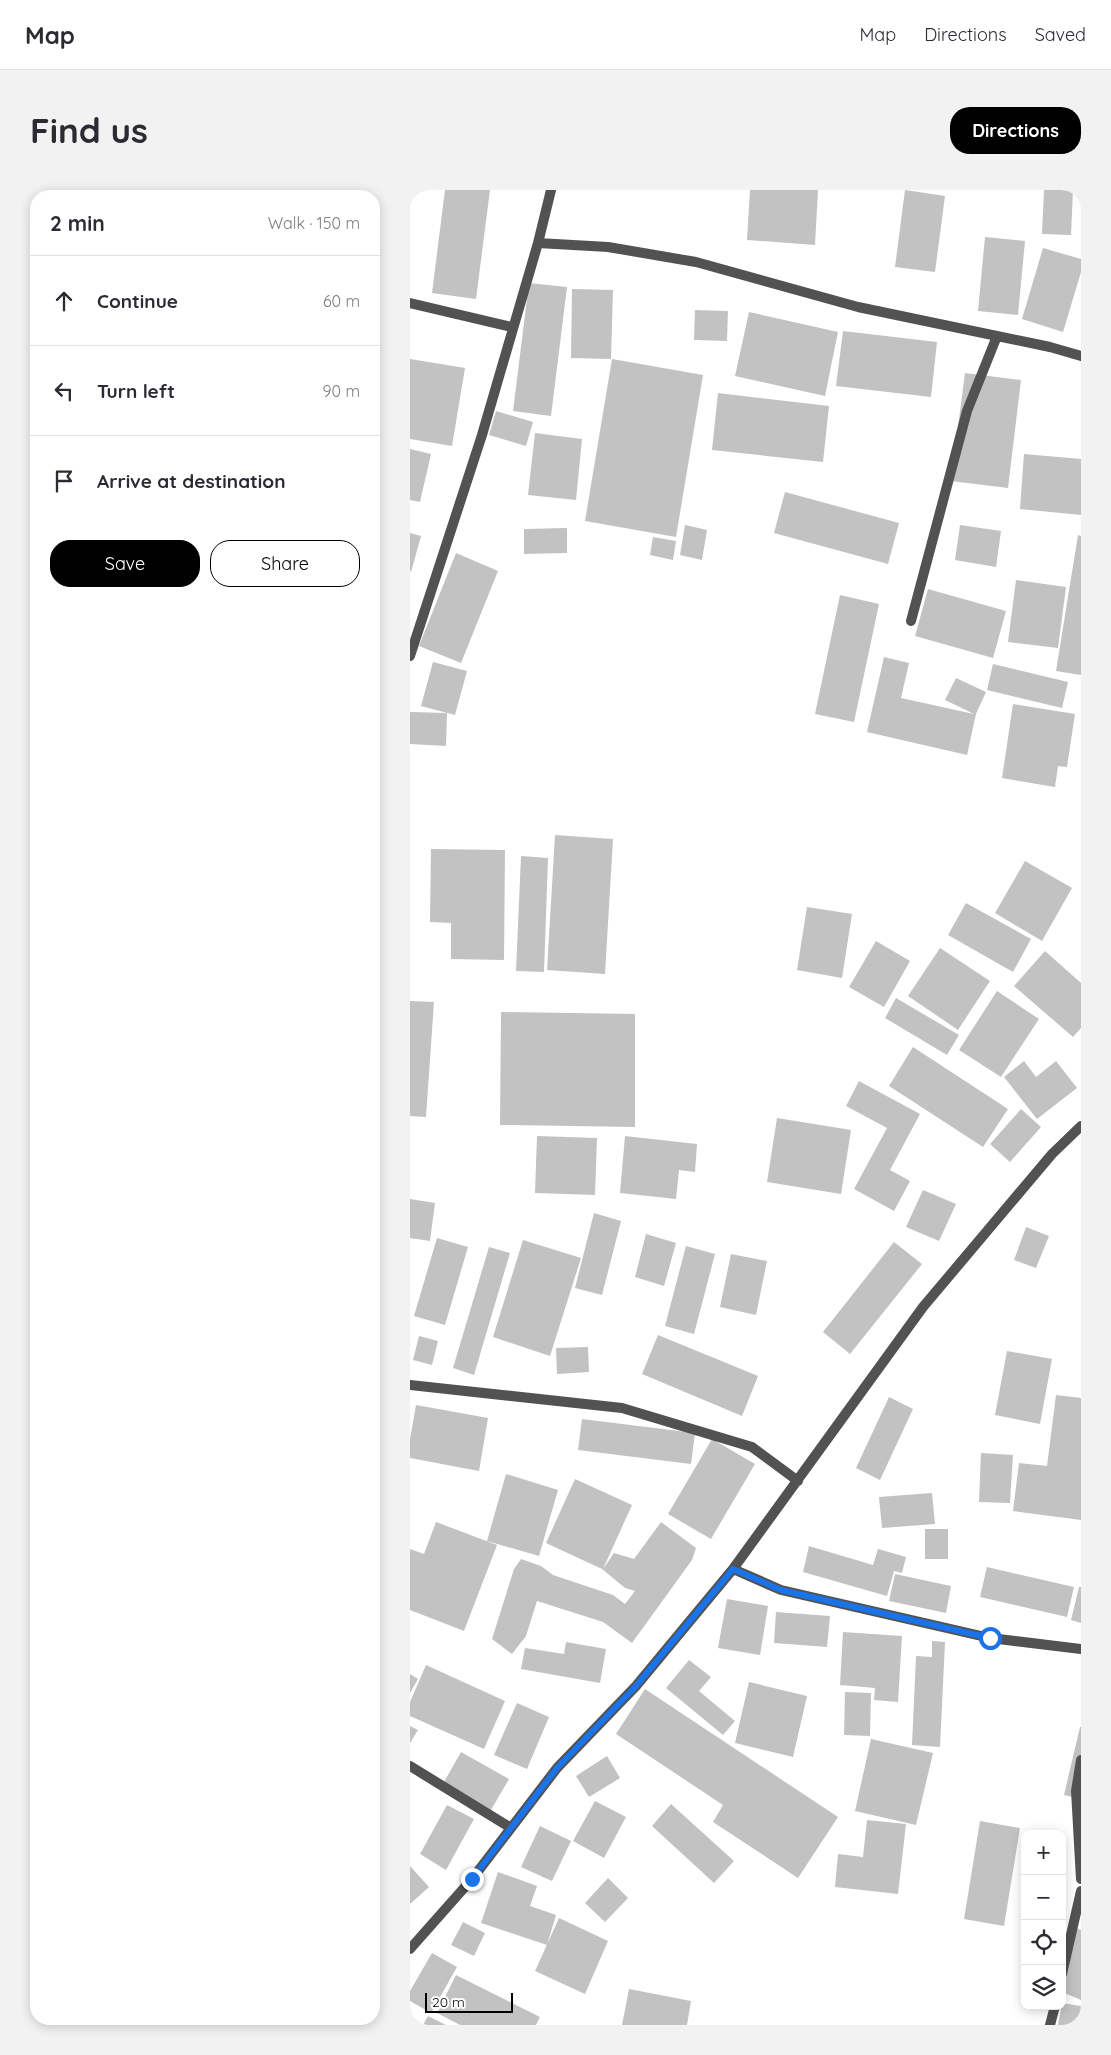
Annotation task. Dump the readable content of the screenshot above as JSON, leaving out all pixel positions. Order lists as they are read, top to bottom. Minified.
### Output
{"scale_bar":"20 m","page":{"header":"Map","nav":["Map","Directions","Saved"],"buttons":["Directions",["Save","Share"]],"title":"Find us","heading":["2 min","Walk · 150 m"],"list":[["Continue","60 m"],["Turn left","90 m"],"Arrive at destination"],"map_buttons":["+","−"],"scale":"20 m"}}
